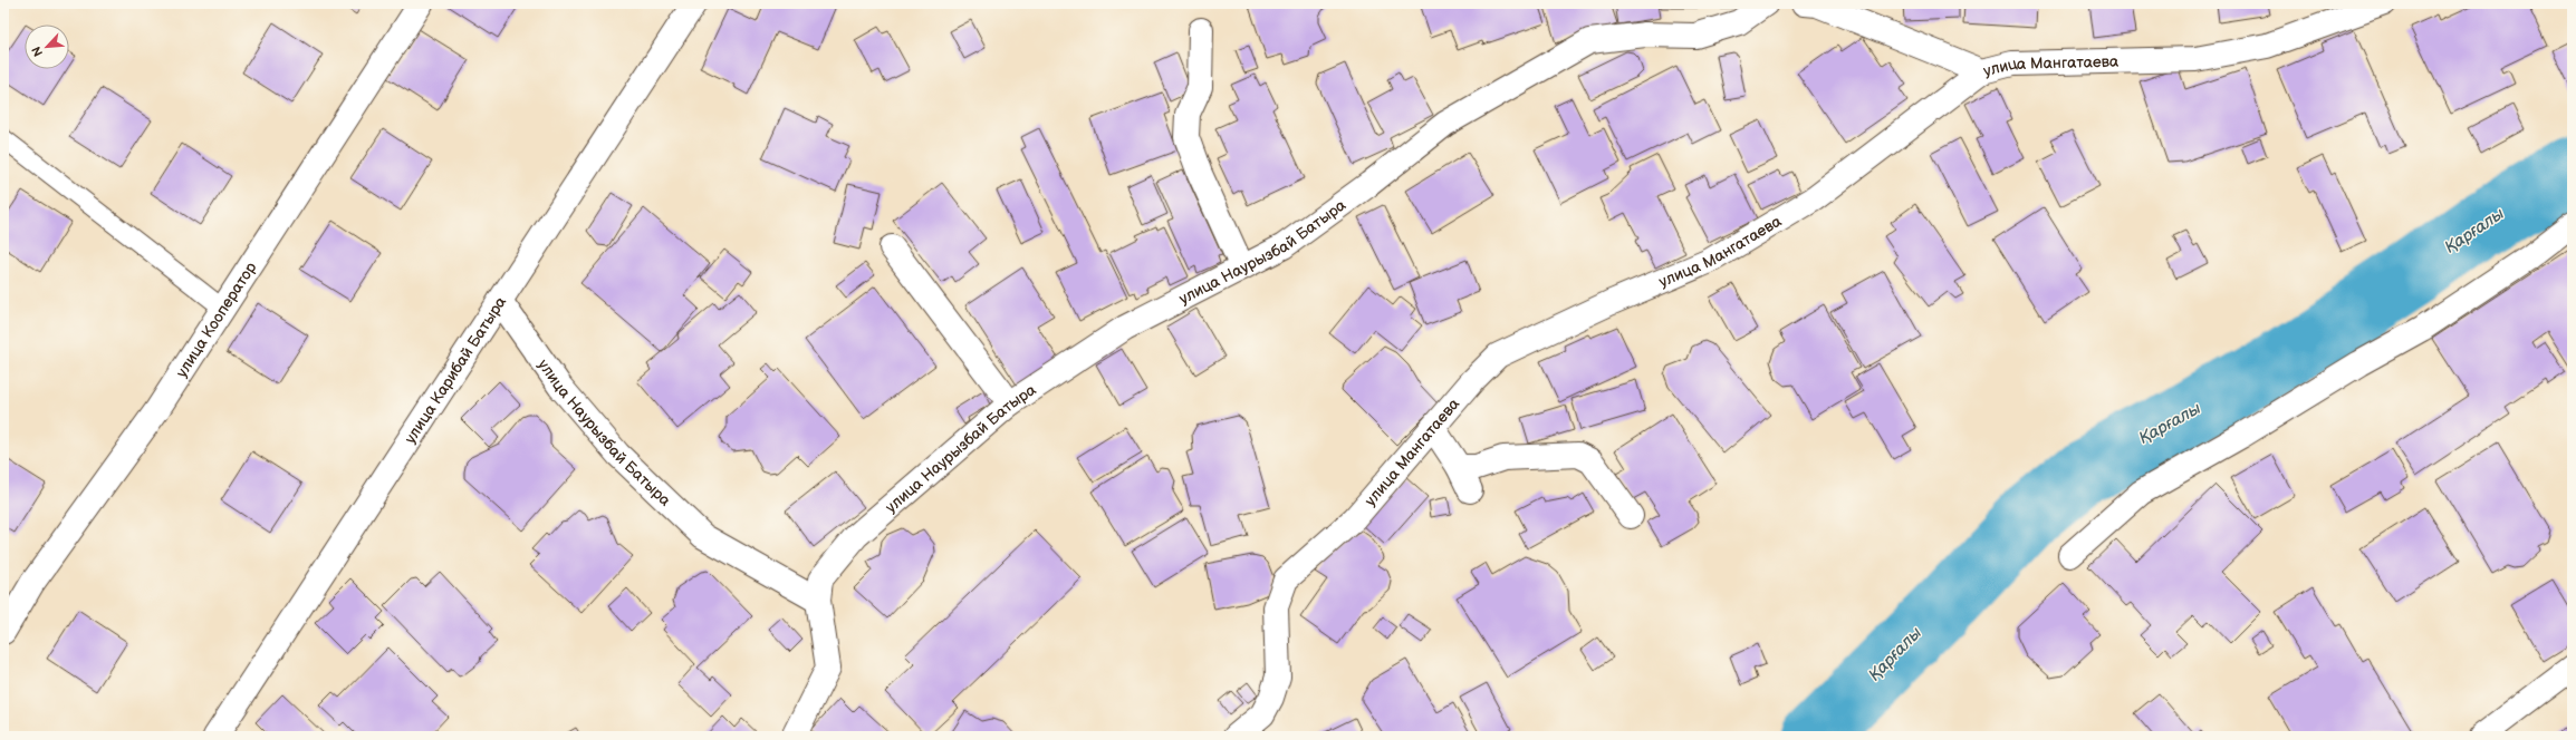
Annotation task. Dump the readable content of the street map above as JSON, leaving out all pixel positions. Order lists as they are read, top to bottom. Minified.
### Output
{"streets":{"street":["улица Мангатаева","улица Наурызбай Батыра","улица Кооператор","улица Карибай Батыра"]},"crossings":[["улица Наурызбай Батыра","улица Карибай Батыра"]],"water":["Қарғалы"],"north":"bottom left"}
